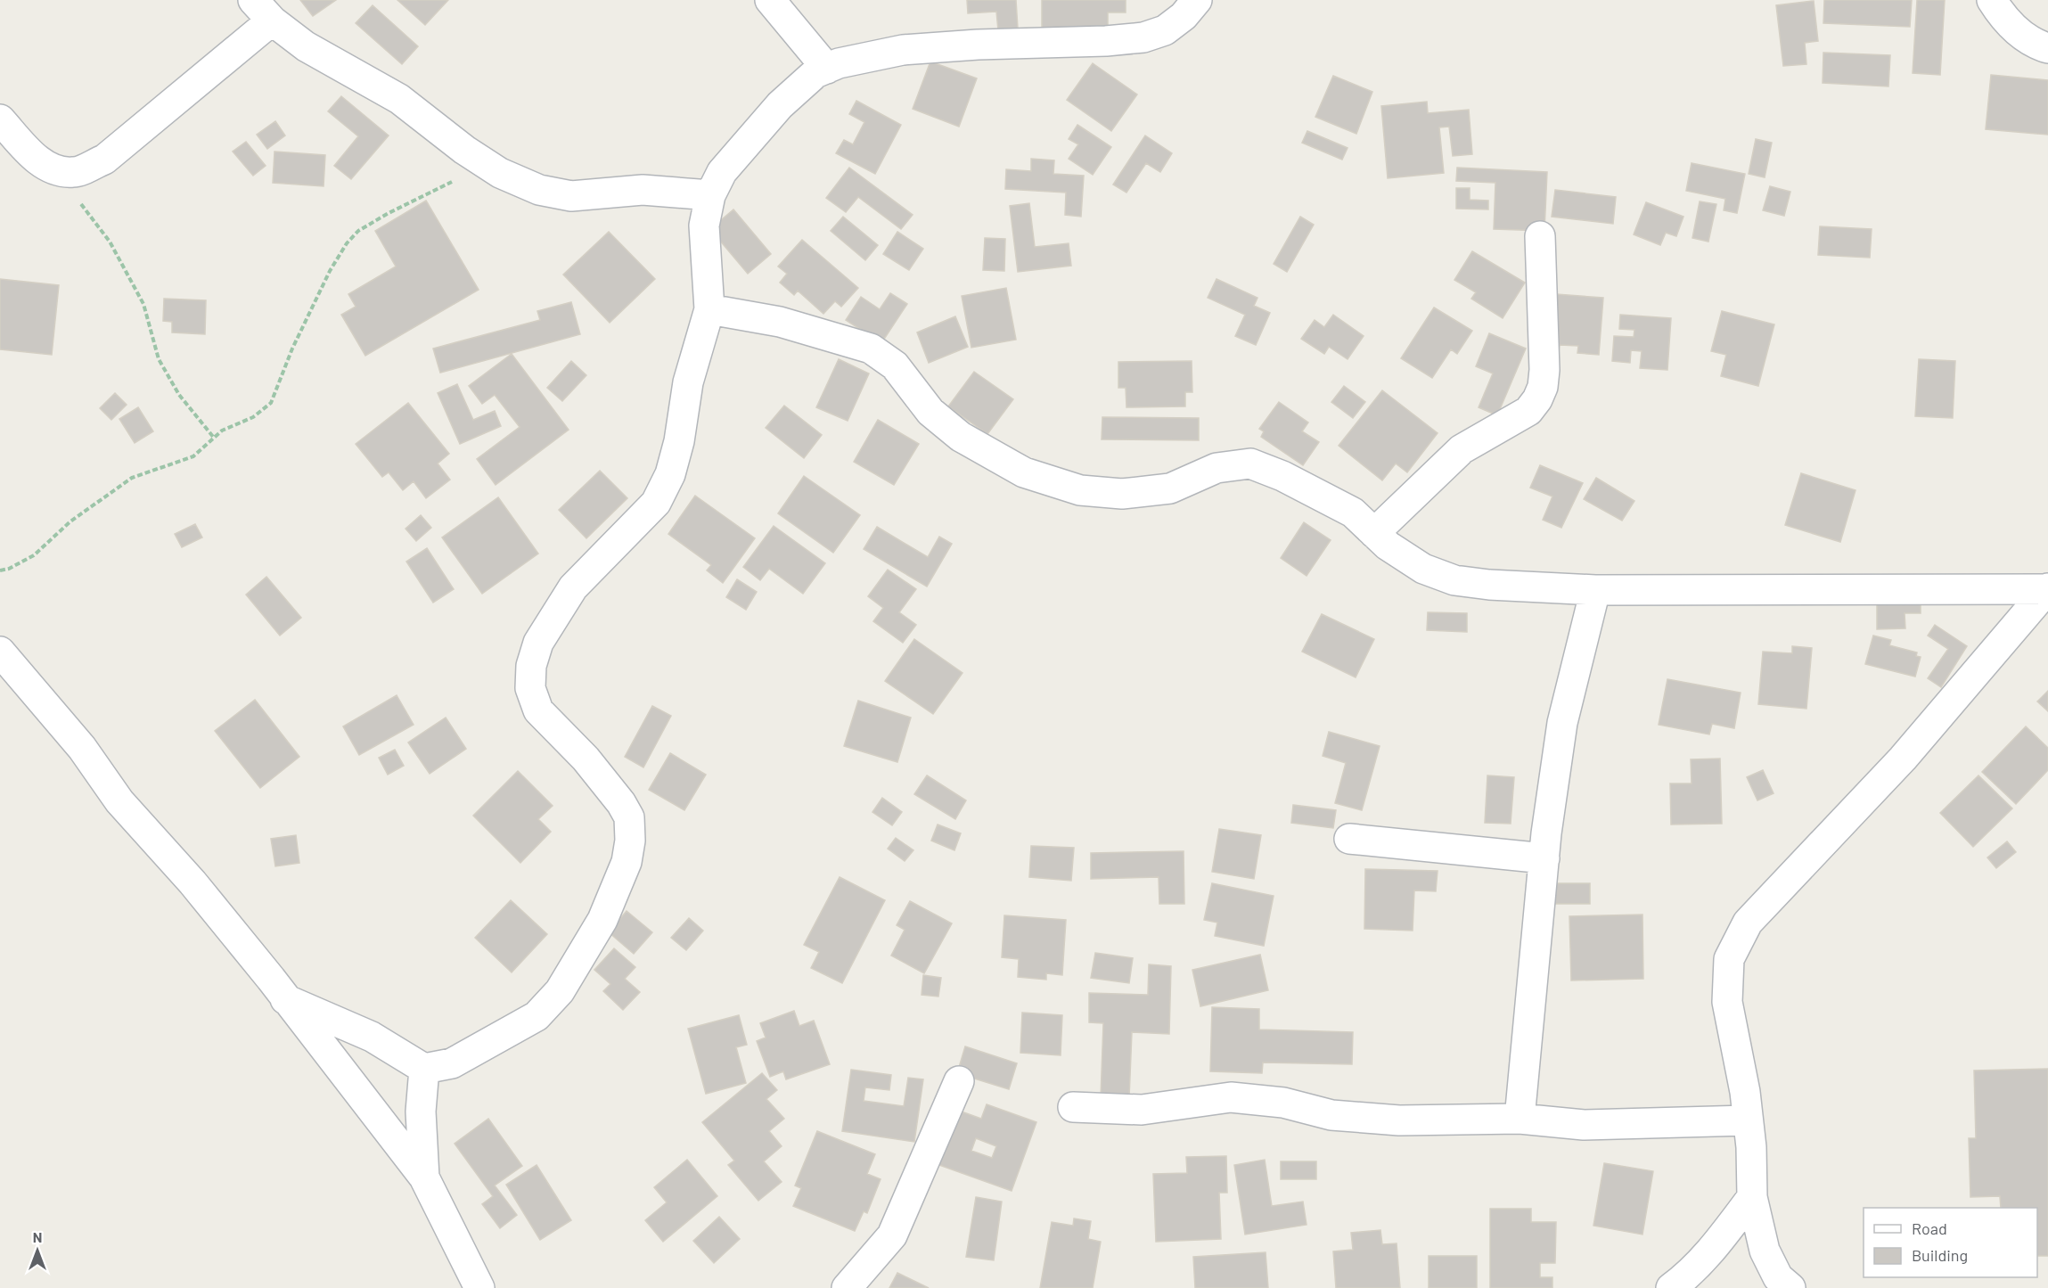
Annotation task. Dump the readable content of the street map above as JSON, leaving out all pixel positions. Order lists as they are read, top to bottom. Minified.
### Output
{"legend":["Road","Building"],"north":"top"}
